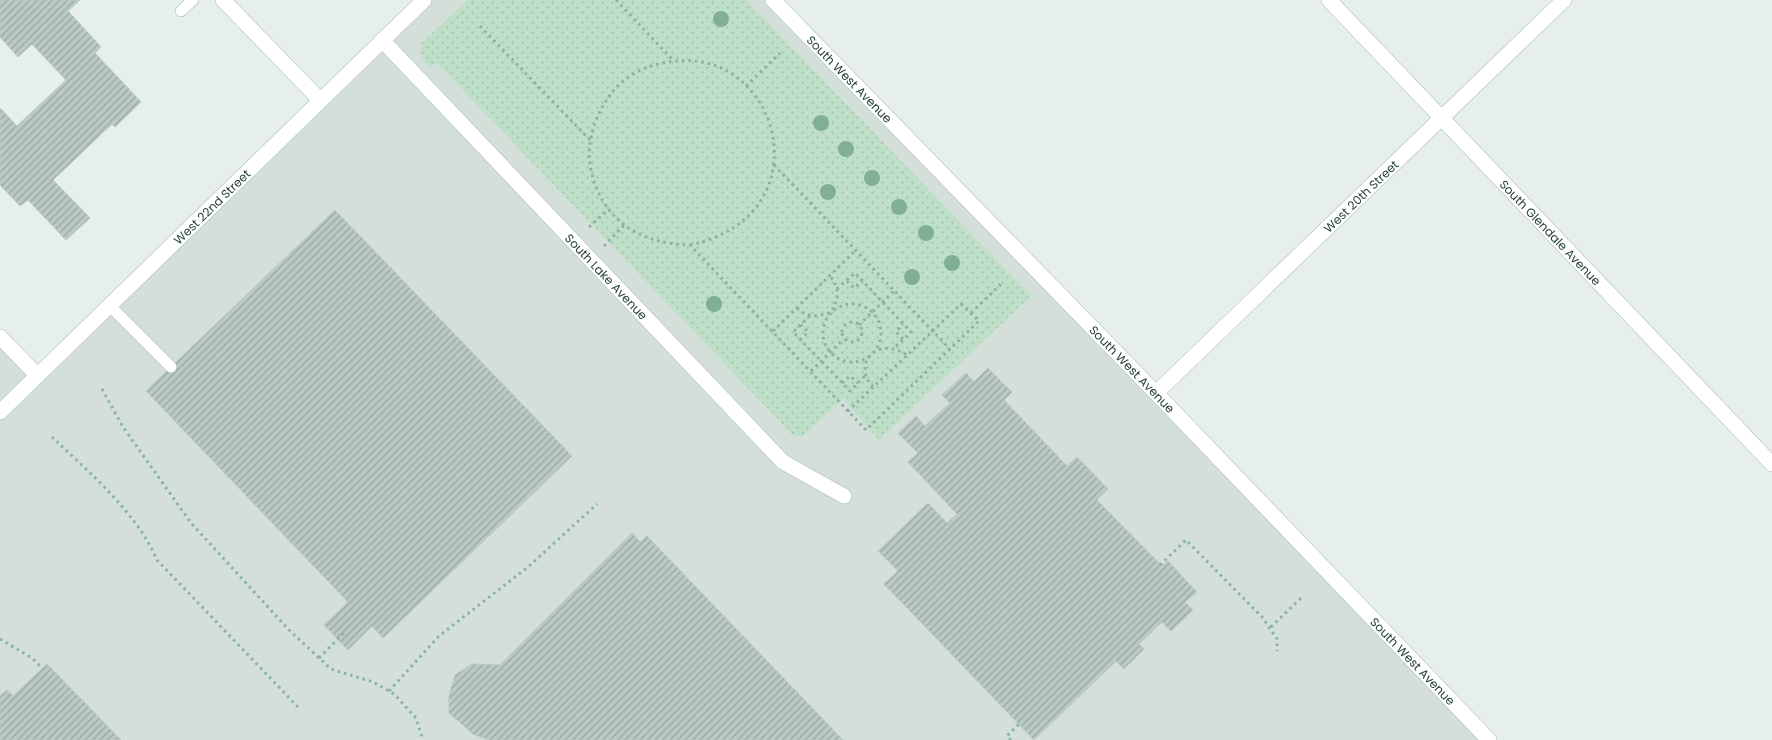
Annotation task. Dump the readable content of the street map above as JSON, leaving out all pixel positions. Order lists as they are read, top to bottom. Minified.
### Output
{"streets":{"street":["South West Avenue","West 20th Street","West 22nd Street","South Glendale Avenue","South Lake Avenue"]},"crossings":[["South West Avenue","West 20th Street"],["West 20th Street","South Glendale Avenue"],["West 22nd Street","South Lake Avenue"]]}
